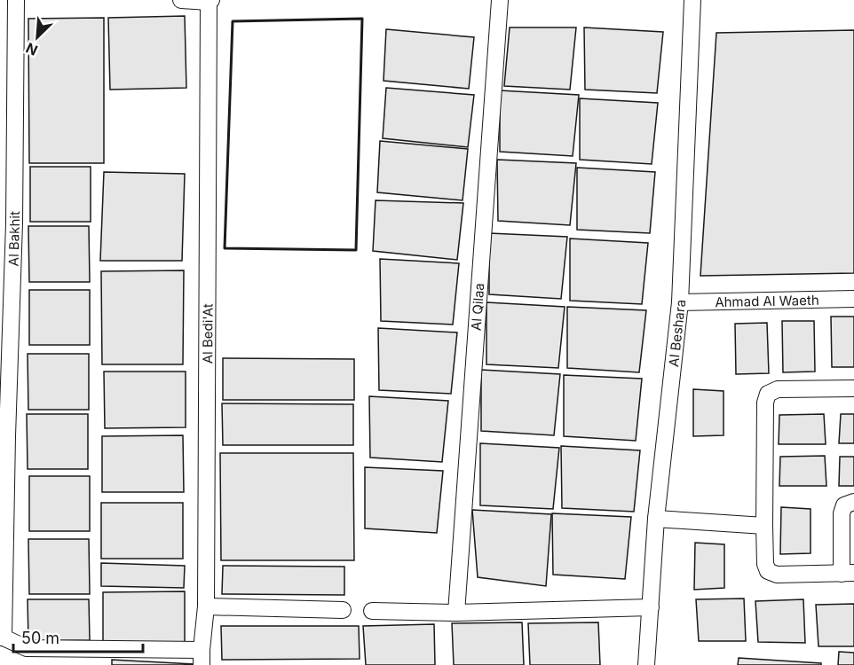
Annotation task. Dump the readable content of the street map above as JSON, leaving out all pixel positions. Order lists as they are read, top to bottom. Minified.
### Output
{"streets":{"street":["Al Bakhit","Ahmad Al Waeth","Al Qilaa","Al Bedi'At","Al Beshara"]},"crossings":[["Ahmad Al Waeth","Al Beshara"]],"scale_bar":"50 m","north":"bottom left"}
